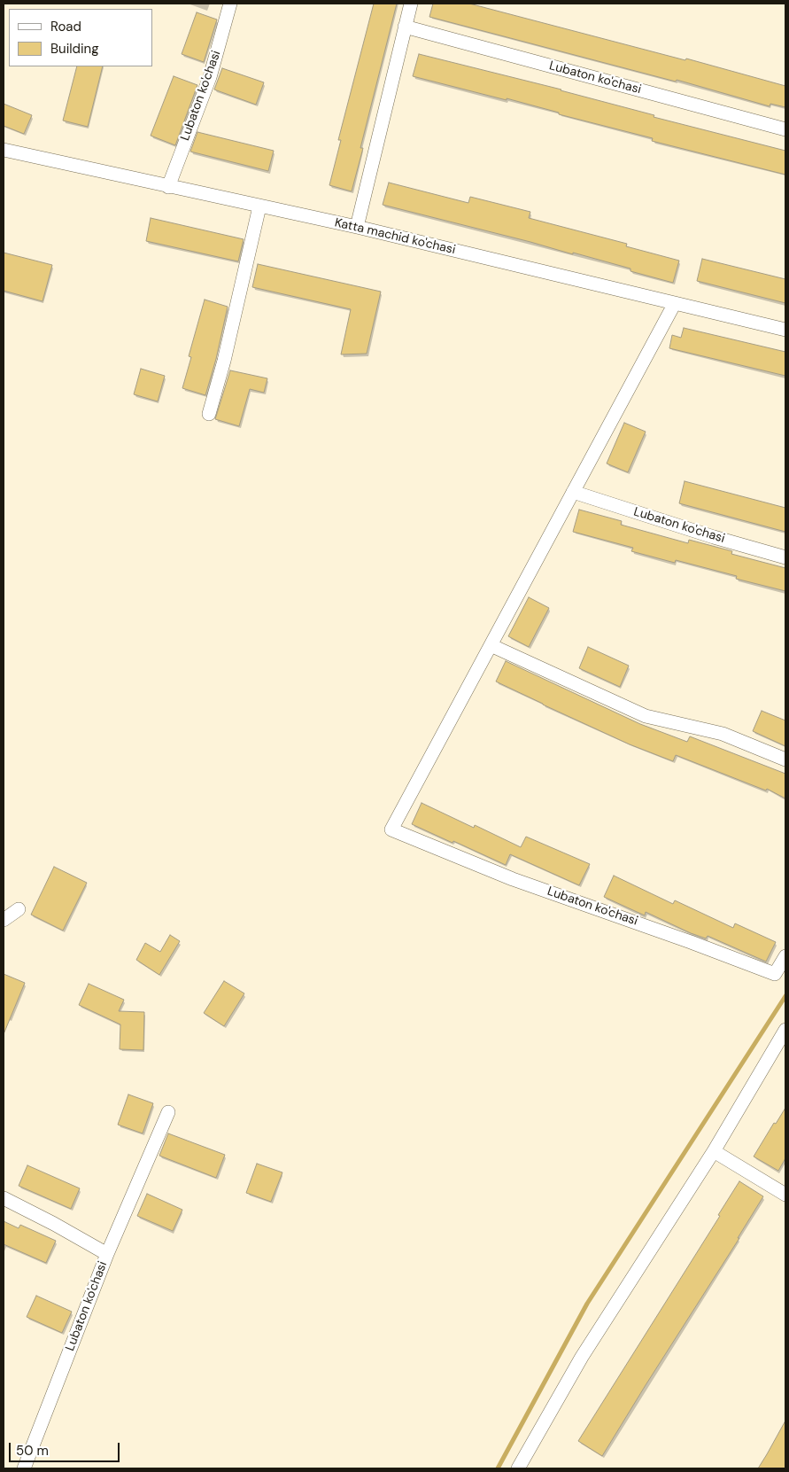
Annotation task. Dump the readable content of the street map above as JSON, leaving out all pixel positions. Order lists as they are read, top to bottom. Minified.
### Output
{"streets":{"street":["Lubaton ko'chasi","Katta machid ko'chasi"]},"crossings":[["Lubaton ko'chasi","Katta machid ko'chasi"]],"legend":["Road","Building"],"scale_bar":"50 m"}
